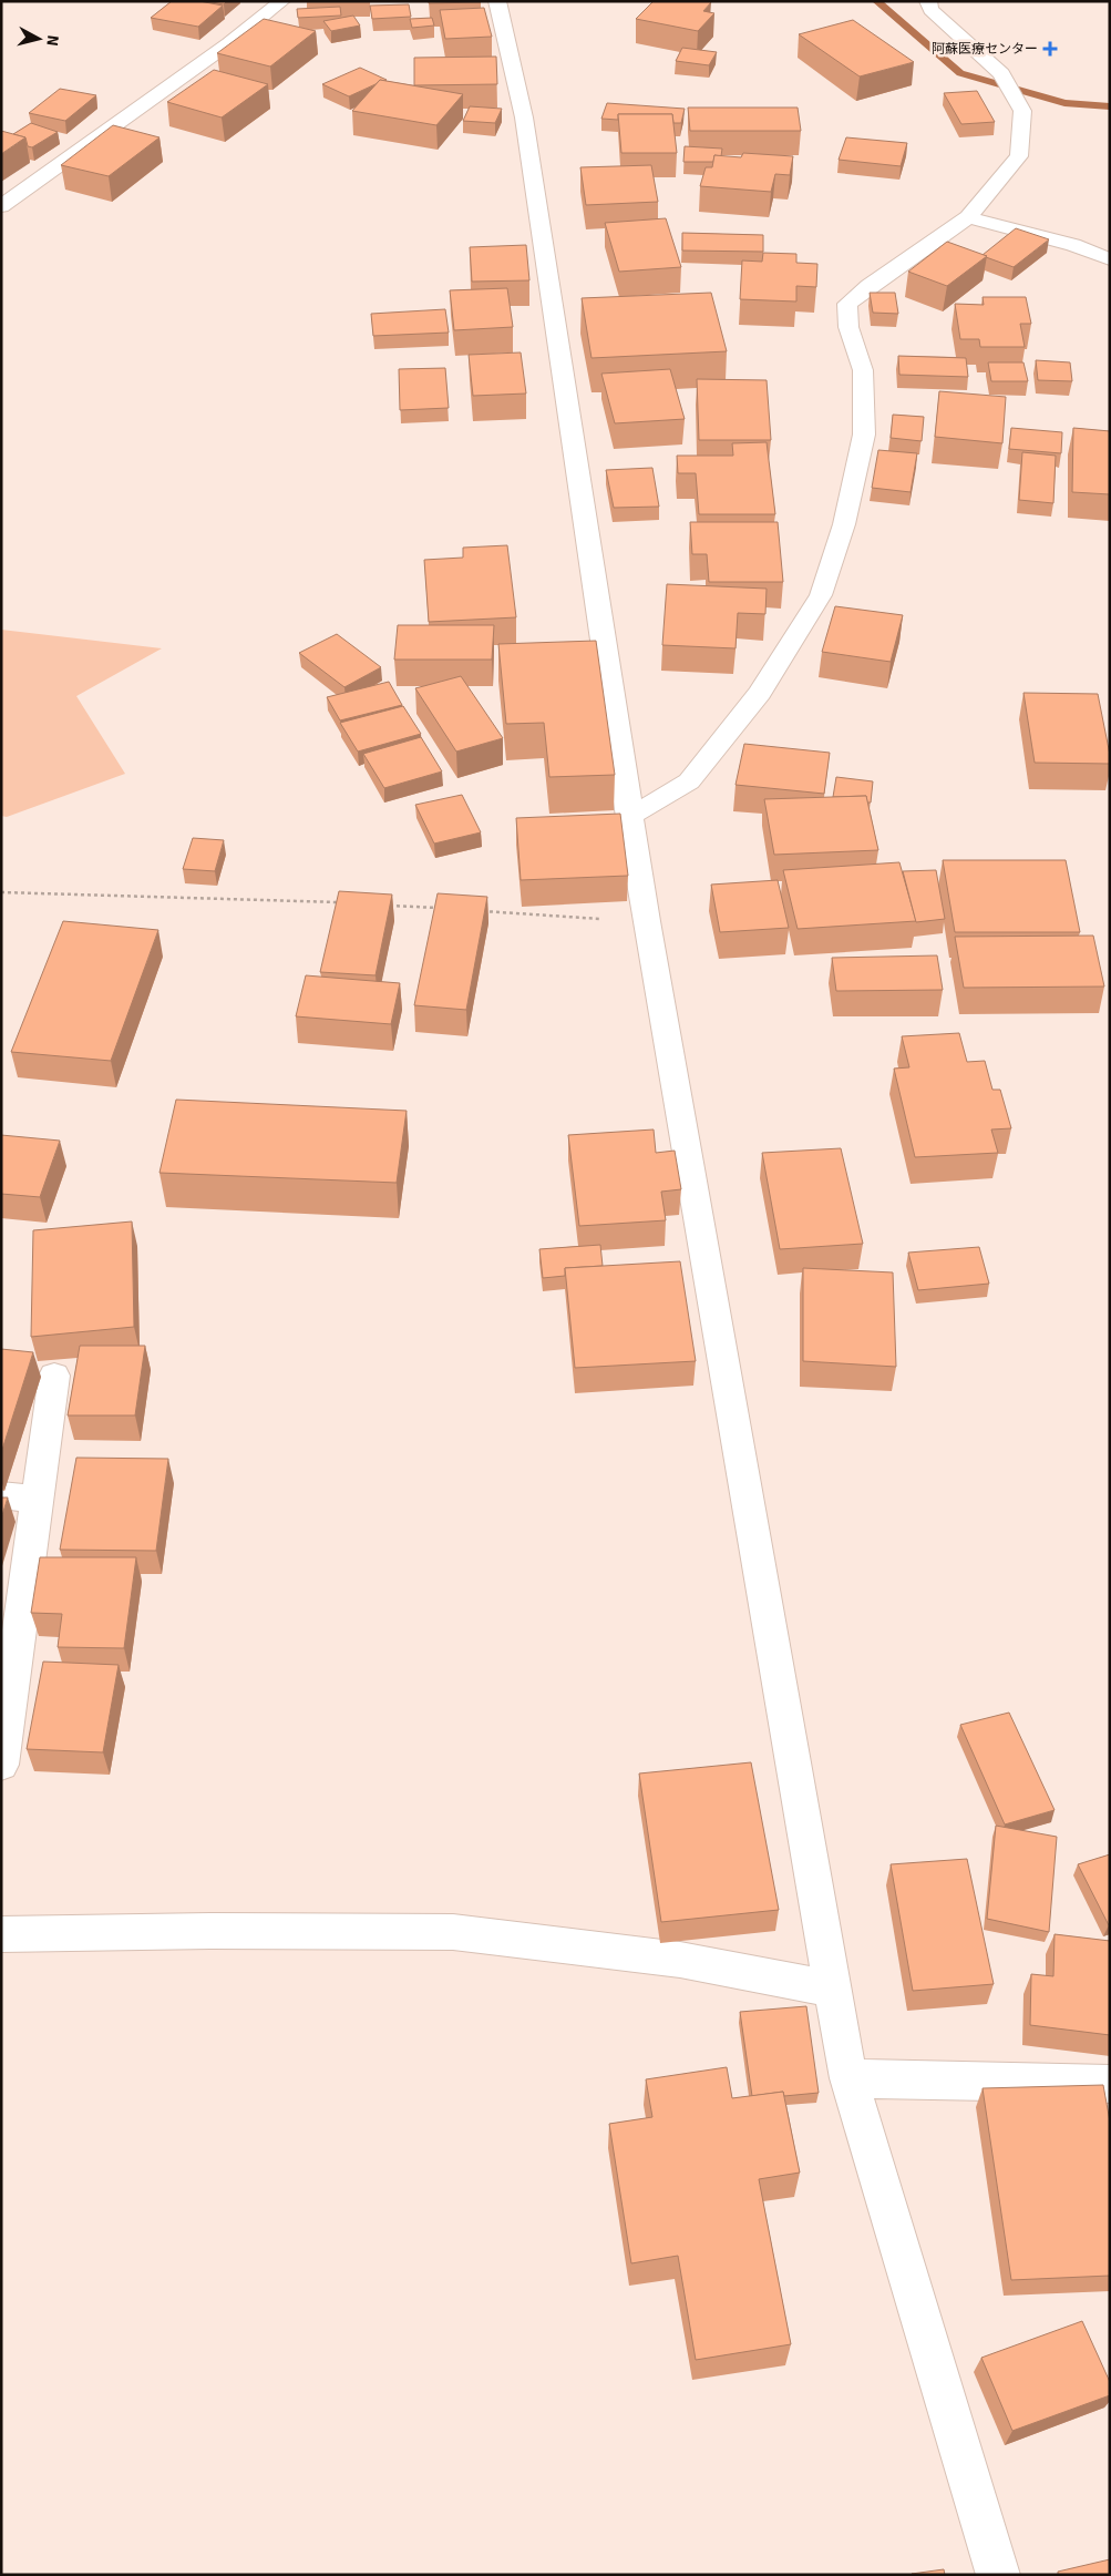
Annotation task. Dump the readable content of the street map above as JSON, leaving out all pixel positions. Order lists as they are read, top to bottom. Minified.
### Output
{"places":{"health":["阿蘇医療センター"]},"north":"right"}
